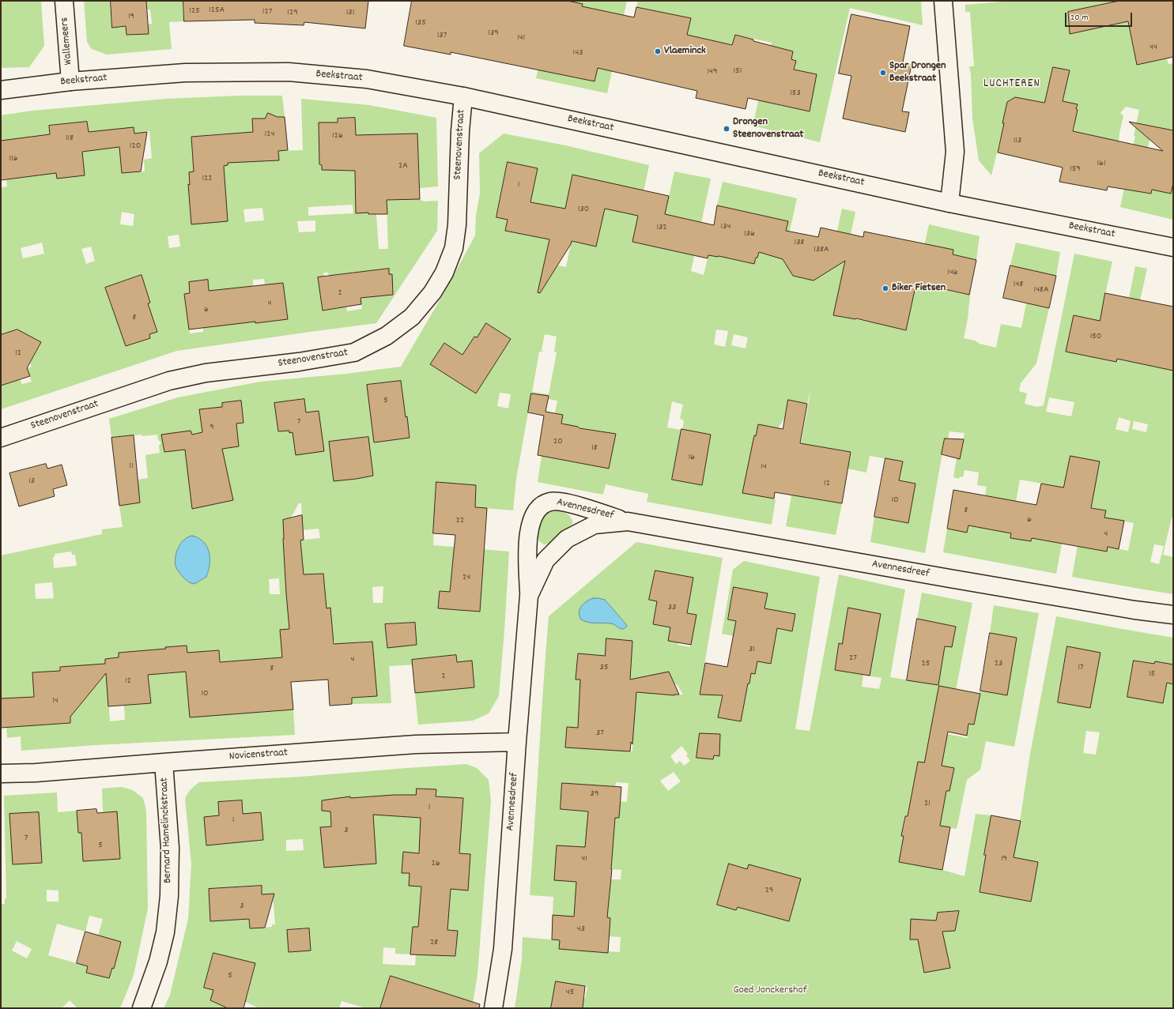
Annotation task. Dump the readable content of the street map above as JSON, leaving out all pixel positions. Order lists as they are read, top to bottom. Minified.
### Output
{"streets":{"street":["Wallemeers","Beekstraat","Steenovenstraat","Avennesdreef","Novicenstraat","Bernard Hamelinckstraat"]},"crossings":[["Wallemeers","Beekstraat"],["Beekstraat","Steenovenstraat"],["Avennesdreef","Novicenstraat"],["Novicenstraat","Bernard Hamelinckstraat"]],"districts":["LUCHTEREN"],"parks":["Goed Jonckershof"],"places":["Vlaeminck","Spar Drongen Beekstraat","Drongen Steenovenstraat","Biker Fietsen"],"house_numbers":["125A","125","127","129","131","19","135","139","137","141","44","143","151","149","153","124","126","118","113","120","116","161","2A","159","122","1","130","134","132","136","138","138A","146","148","148A","2","4","6","8","150","12","5","7","9","20","18","16","11","14","13","12","10","8","6","22","4","24","33","31","27","4","25","23","35","17","8","15","2","12","10","14","37","39","21","1","1","3","7","5","41","19","26","29","3","43","28","5","45"],"scale_bar":"20 m"}
